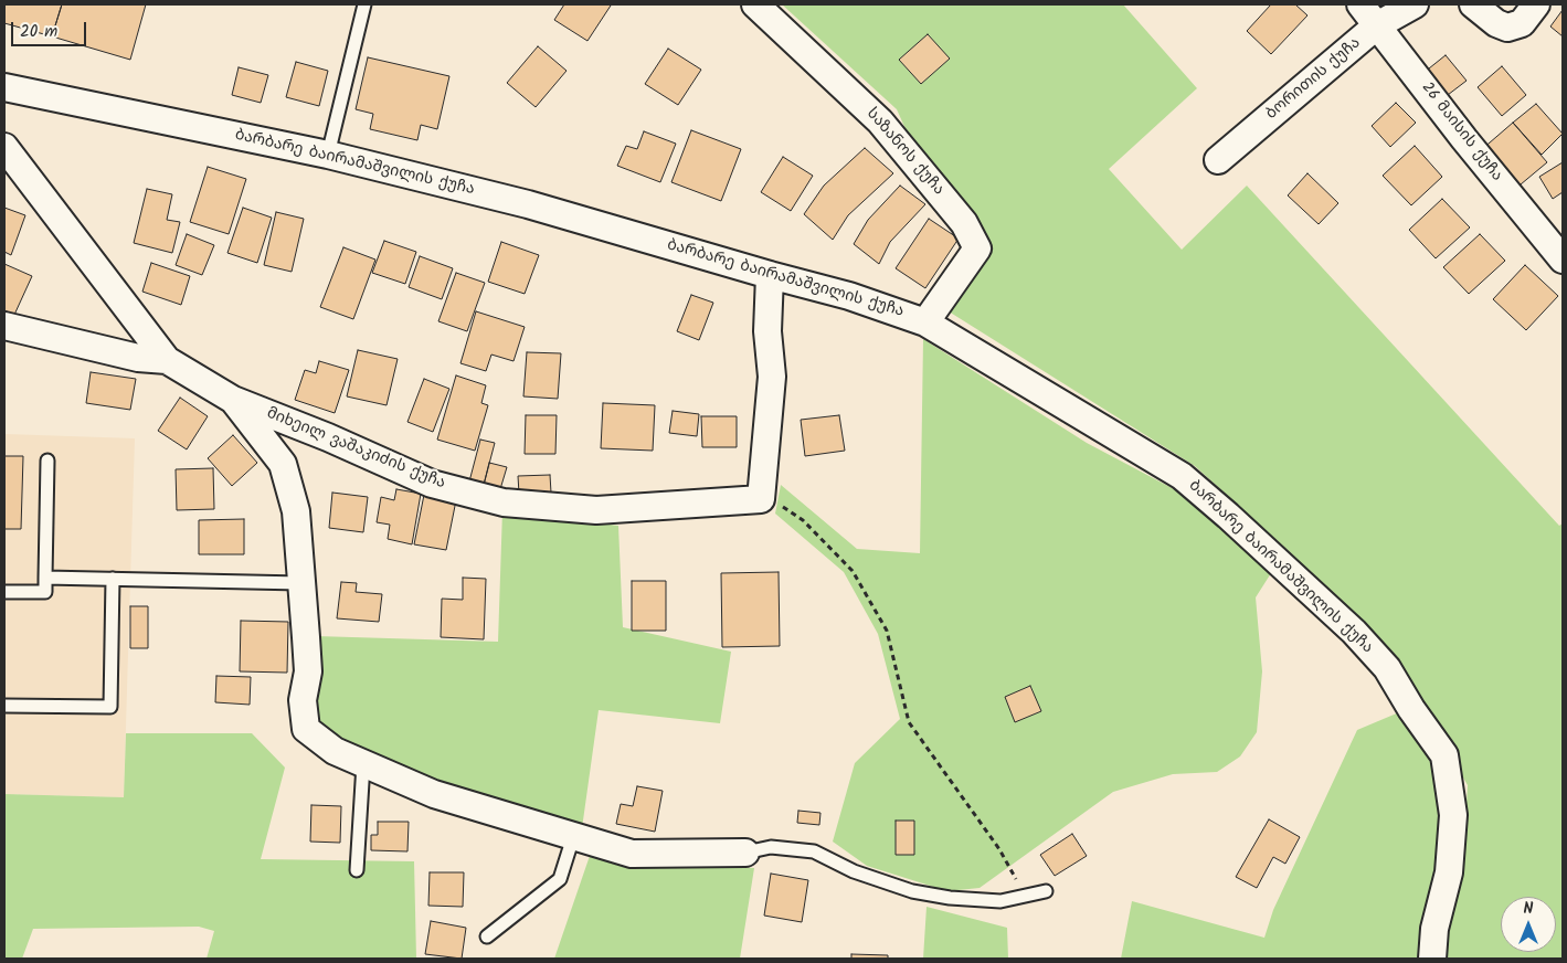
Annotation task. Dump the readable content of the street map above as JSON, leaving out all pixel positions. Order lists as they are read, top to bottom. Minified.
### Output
{"streets":{"street":["ბორითის ქუჩა","26 მაისის ქუჩა","საზანოს ქუჩა","ბარბარე ბაირამაშვილის ქუჩა","მიხეილ ვაშაკიძის ქუჩა"]},"crossings":[["ბორითის ქუჩა","26 მაისის ქუჩა"],["საზანოს ქუჩა","ბარბარე ბაირამაშვილის ქუჩა"]],"scale_bar":"20 m","north":"top"}
